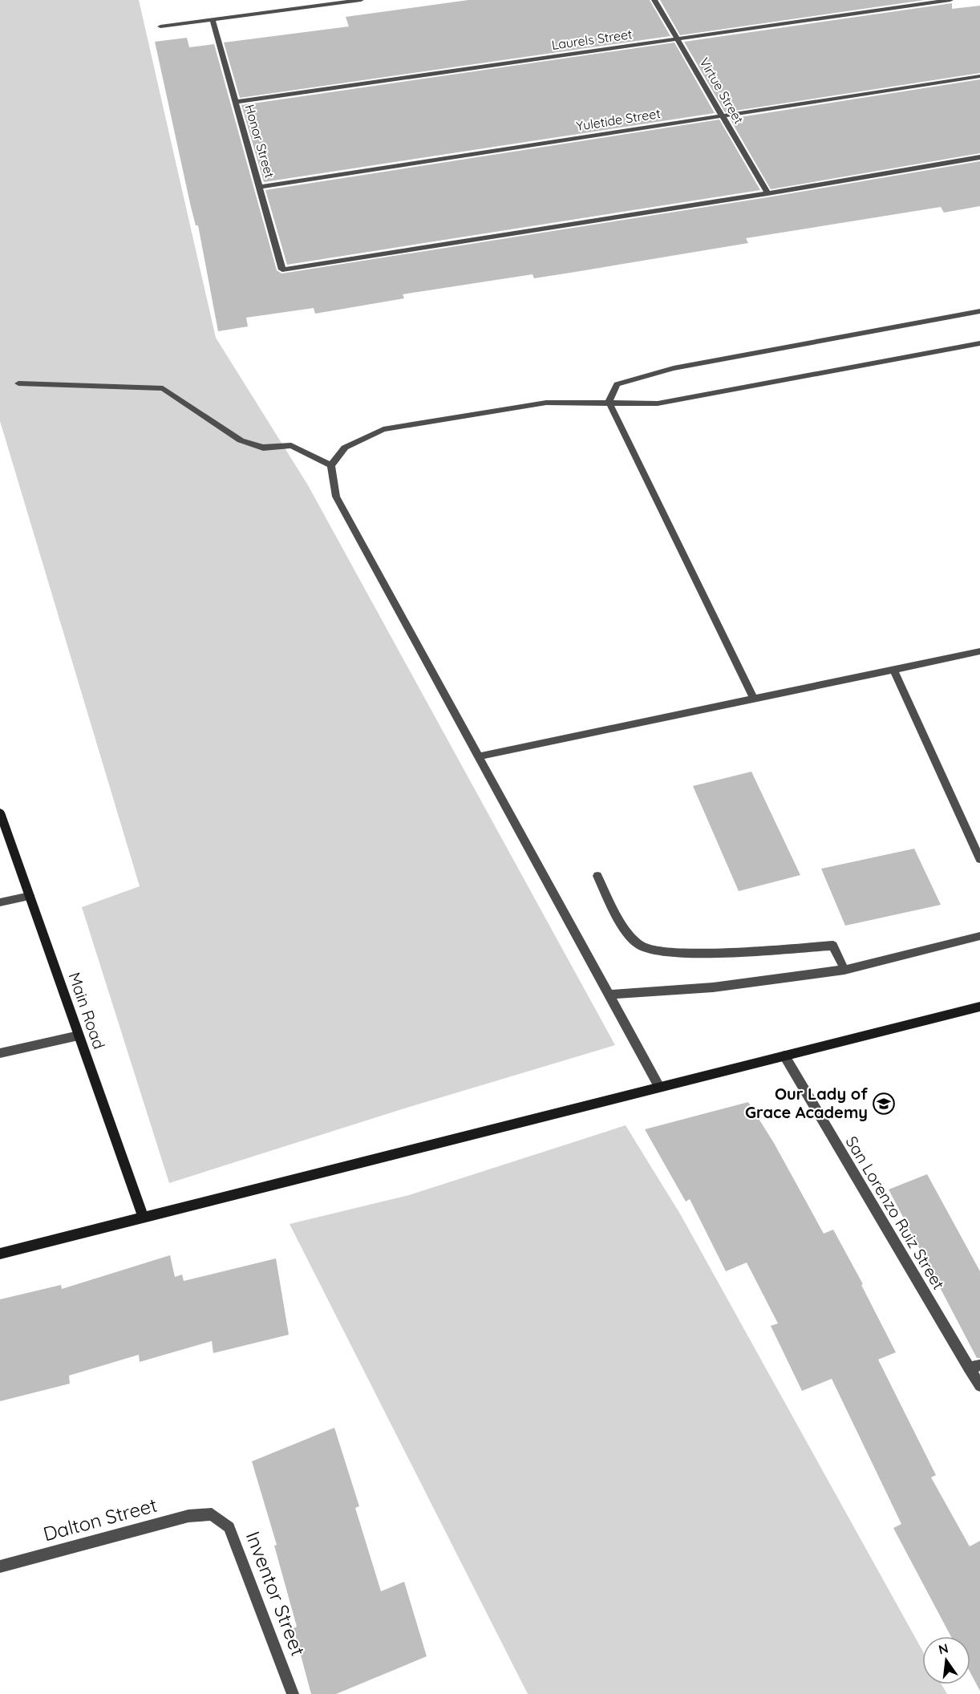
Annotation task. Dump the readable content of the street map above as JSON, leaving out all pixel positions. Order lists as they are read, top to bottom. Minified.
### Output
{"streets":{"street":["Laurels Street","Virtue Street","Yuletide Street","Honor Street","Main Road","San Lorenzo Ruiz Street","Dalton Street","Inventor Street"]},"crossings":[["Laurels Street","Virtue Street"],["Laurels Street","Honor Street"],["Virtue Street","Yuletide Street"],["Virtue Street","Honor Street"],["Yuletide Street","Honor Street"],["Dalton Street","Inventor Street"]],"places":{"school or university":["Our Lady of Grace Academy"]},"north":"top"}
